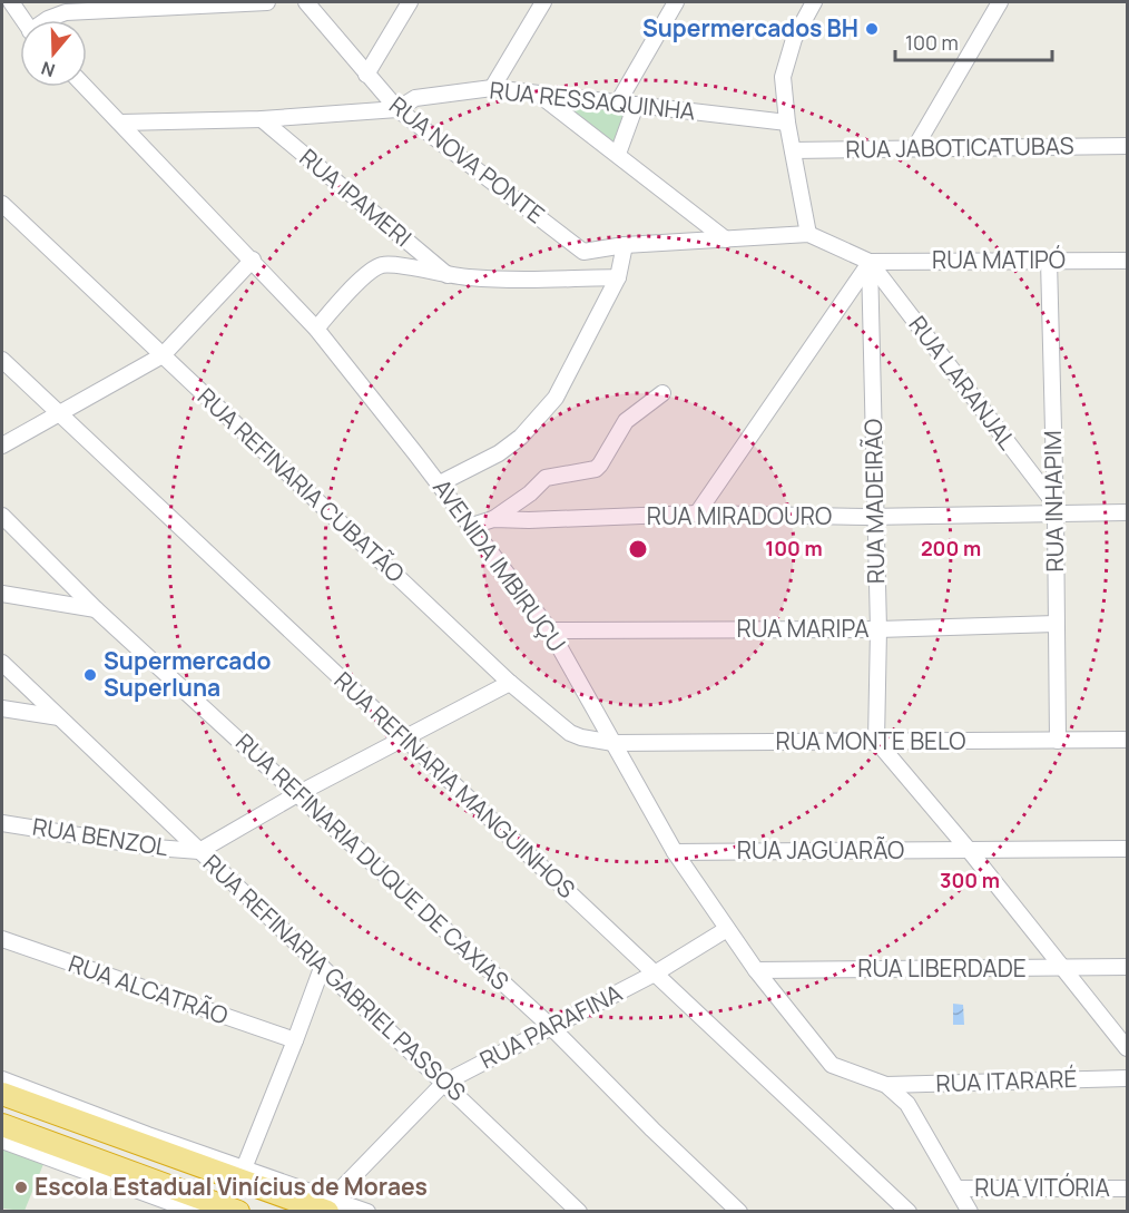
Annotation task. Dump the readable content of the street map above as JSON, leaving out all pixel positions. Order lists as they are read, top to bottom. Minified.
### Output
{"streets":{"street":["RUA RESSAQUINHA","RUA JABOTICATUBAS","RUA NOVA PONTE","RUA IPAMERI","RUA MATIPÓ","RUA LARANJAL","RUA REFINARIA CUBATÃO","RUA MADEIRÃO","RUA INHAPIM","RUA MIRADOURO","AVENIDA IMBIRUÇU","RUA MARIPA","RUA MONTE BELO","RUA REFINARIA MANGUINHOS","RUA BENZOL","RUA JAGUARÃO","RUA REFINARIA DUQUE DE CAXIAS","RUA LIBERDADE","RUA REFINARIA GABRIEL PASSOS","RUA ALCATRÃO","RUA PARAFINA","RUA ITARARÉ","RUA VITÓRIA"]},"crossings":[["RUA RESSAQUINHA","RUA NOVA PONTE"],["RUA RESSAQUINHA","RUA IPAMERI"],["RUA RESSAQUINHA","AVENIDA IMBIRUÇU"],["RUA MATIPÓ","RUA LARANJAL"],["RUA MATIPÓ","RUA MADEIRÃO"],["RUA MATIPÓ","RUA INHAPIM"],["RUA LARANJAL","RUA MADEIRÃO"],["RUA LARANJAL","RUA INHAPIM"],["RUA LARANJAL","RUA MIRADOURO"],["RUA REFINARIA CUBATÃO","AVENIDA IMBIRUÇU"],["RUA REFINARIA CUBATÃO","RUA MONTE BELO"],["RUA MADEIRÃO","RUA MIRADOURO"],["RUA MADEIRÃO","RUA MARIPA"],["RUA MADEIRÃO","RUA MONTE BELO"],["RUA INHAPIM","RUA MIRADOURO"],["RUA INHAPIM","RUA MARIPA"],["RUA INHAPIM","RUA MONTE BELO"],["RUA MIRADOURO","AVENIDA IMBIRUÇU"],["AVENIDA IMBIRUÇU","RUA MARIPA"],["AVENIDA IMBIRUÇU","RUA MONTE BELO"],["AVENIDA IMBIRUÇU","RUA JAGUARÃO"],["AVENIDA IMBIRUÇU","RUA LIBERDADE"],["AVENIDA IMBIRUÇU","RUA PARAFINA"],["AVENIDA IMBIRUÇU","RUA ITARARÉ"],["AVENIDA IMBIRUÇU","RUA VITÓRIA"],["RUA REFINARIA MANGUINHOS","RUA PARAFINA"],["RUA BENZOL","RUA REFINARIA GABRIEL PASSOS"],["RUA REFINARIA DUQUE DE CAXIAS","RUA PARAFINA"],["RUA REFINARIA GABRIEL PASSOS","RUA PARAFINA"]],"places":["Supermercados BH","Supermercado Superluna","Escola Estadual Vinícius de Moraes"],"scale_bar":"100 m","north":"bottom","rings":["100 m","200 m","300 m"]}
